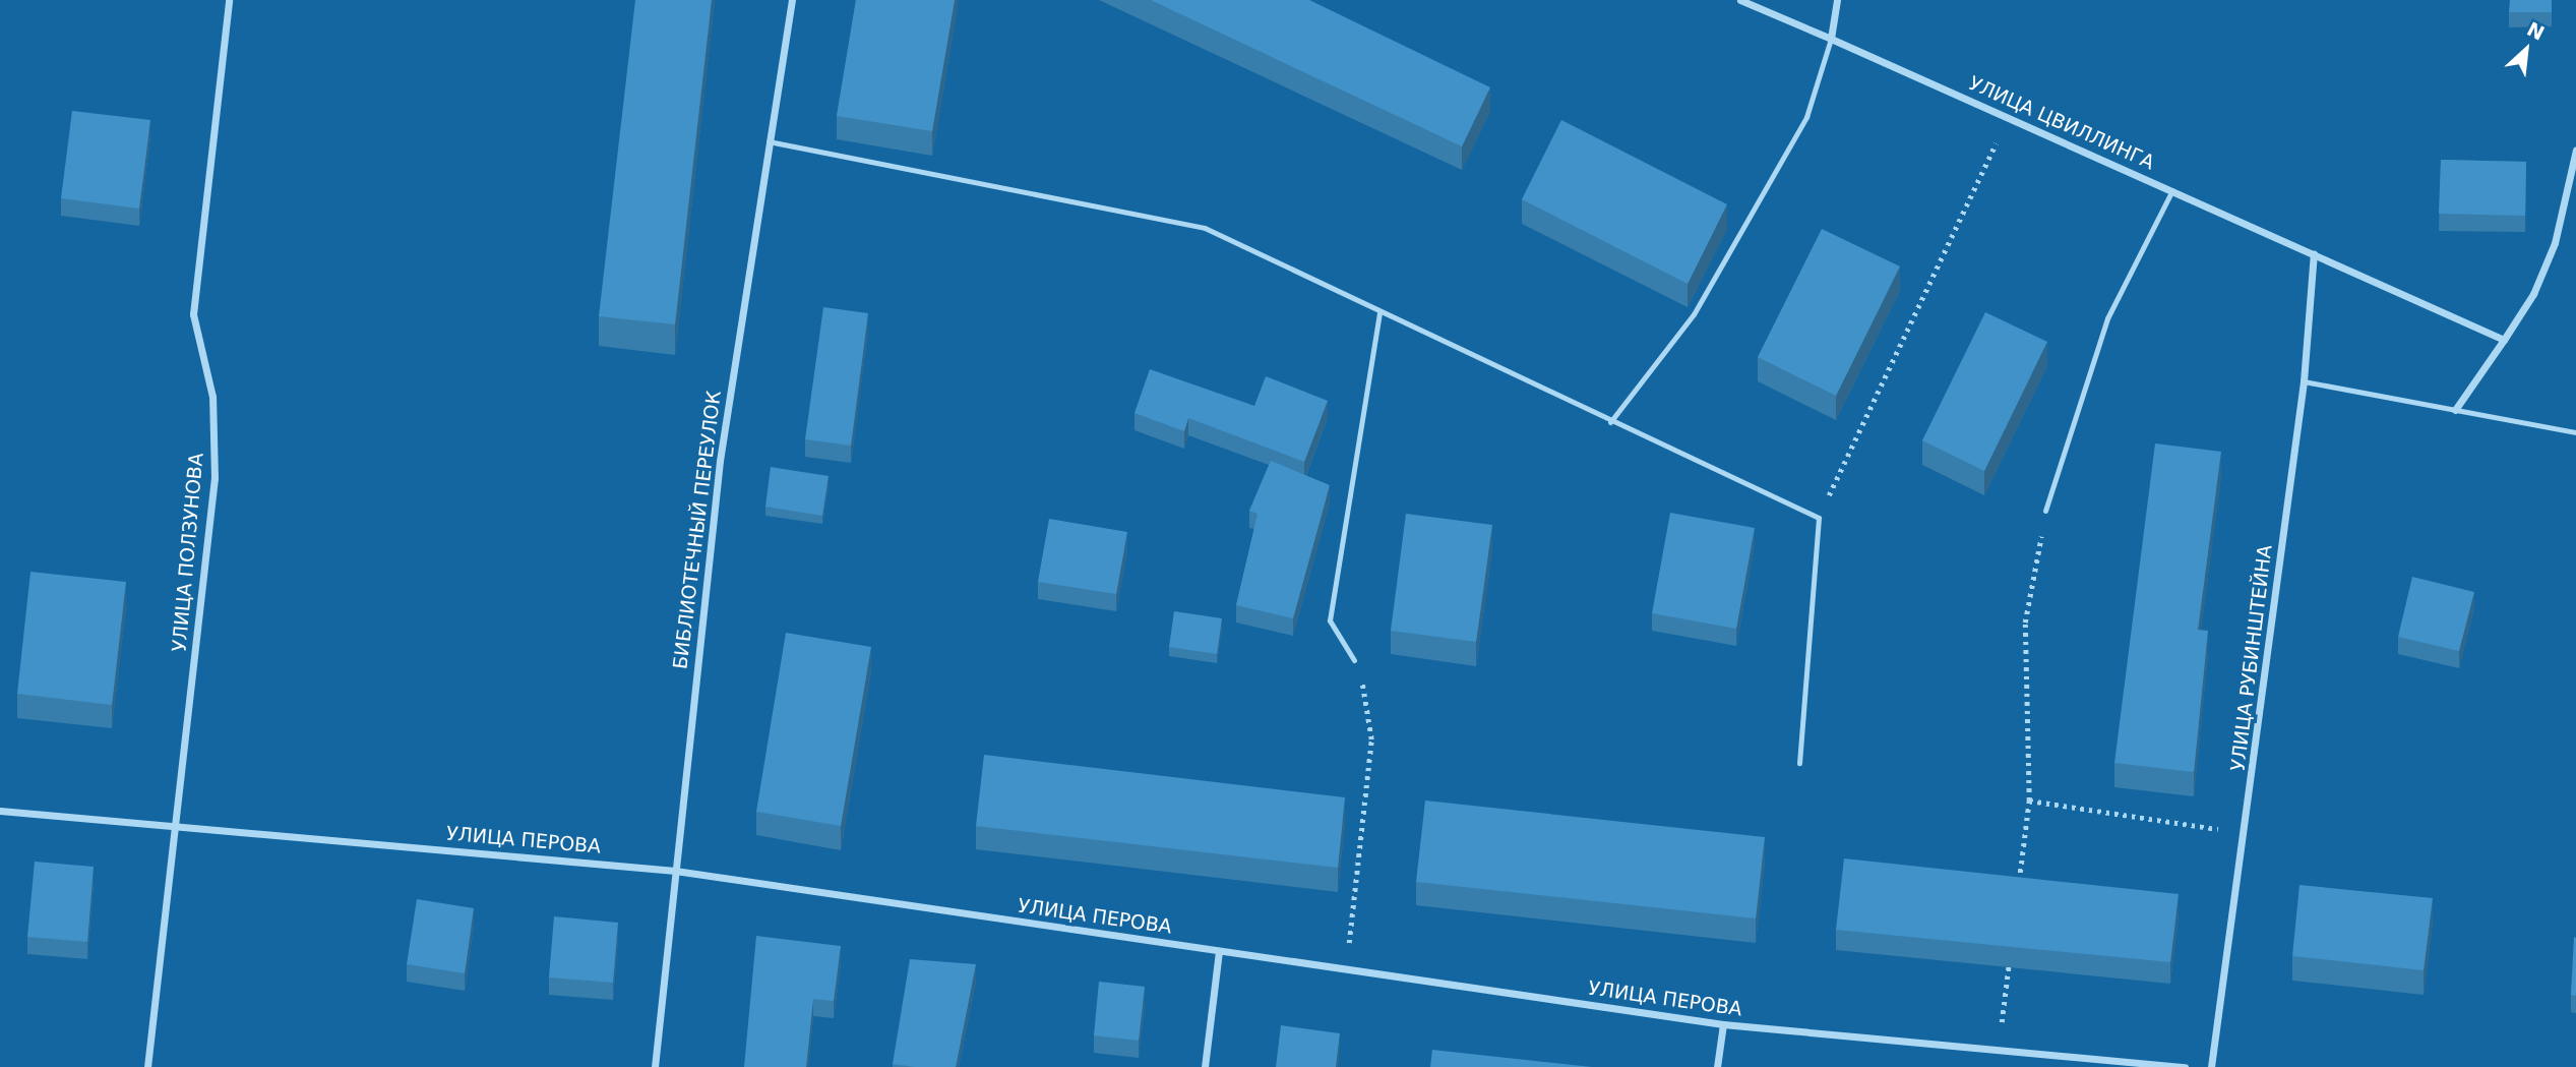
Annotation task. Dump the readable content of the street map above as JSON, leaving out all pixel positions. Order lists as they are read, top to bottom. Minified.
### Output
{"streets":{"street":["УЛИЦА ЦВИЛЛИНГА","БИБЛИОТЕЧНЫЙ ПЕРЕУЛОК","УЛИЦА ПОЛЗУНОВА","УЛИЦА РУБИНШТЕЙНА","УЛИЦА ПЕРОВА"]},"crossings":[["УЛИЦА ЦВИЛЛИНГА","УЛИЦА РУБИНШТЕЙНА"],["БИБЛИОТЕЧНЫЙ ПЕРЕУЛОК","УЛИЦА ПЕРОВА"],["УЛИЦА ПОЛЗУНОВА","УЛИЦА ПЕРОВА"]],"north":"top right"}
